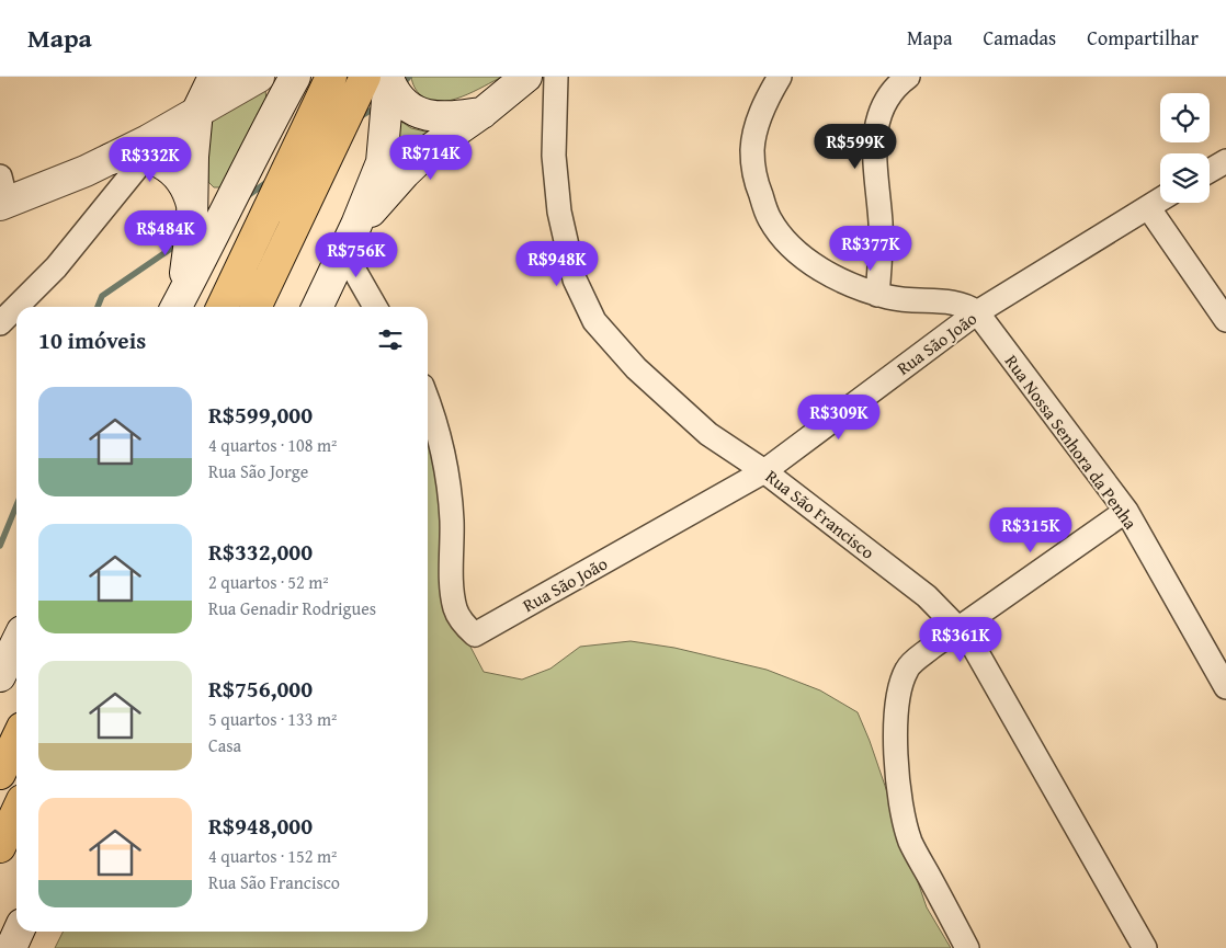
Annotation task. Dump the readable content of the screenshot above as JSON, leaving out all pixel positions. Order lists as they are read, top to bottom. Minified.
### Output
{"streets":{"street":["Rua São João","Rua Nossa Senhora da Penha","Rua São Francisco"]},"crossings":[["Rua São João","Rua Nossa Senhora da Penha"],["Rua São João","Rua São Francisco"]],"page":{"header":"Mapa","nav":["Mapa","Camadas","Compartilhar"],"price":["R$599K","R$714K","R$332K","R$484K","R$377K","R$756K","R$948K","R$309K","R$315K","R$361K"],"heading":"10 imóveis","list":[{"name":"R$599,000","note":"4 quartos · 108 m² · Rua São Jorge"},{"name":"R$332,000","note":"2 quartos · 52 m² · Rua Genadir Rodrigues"},{"name":"R$756,000","note":"5 quartos · 133 m² · Casa"},{"name":"R$948,000","note":"4 quartos · 152 m² · Rua São Francisco"}]}}
